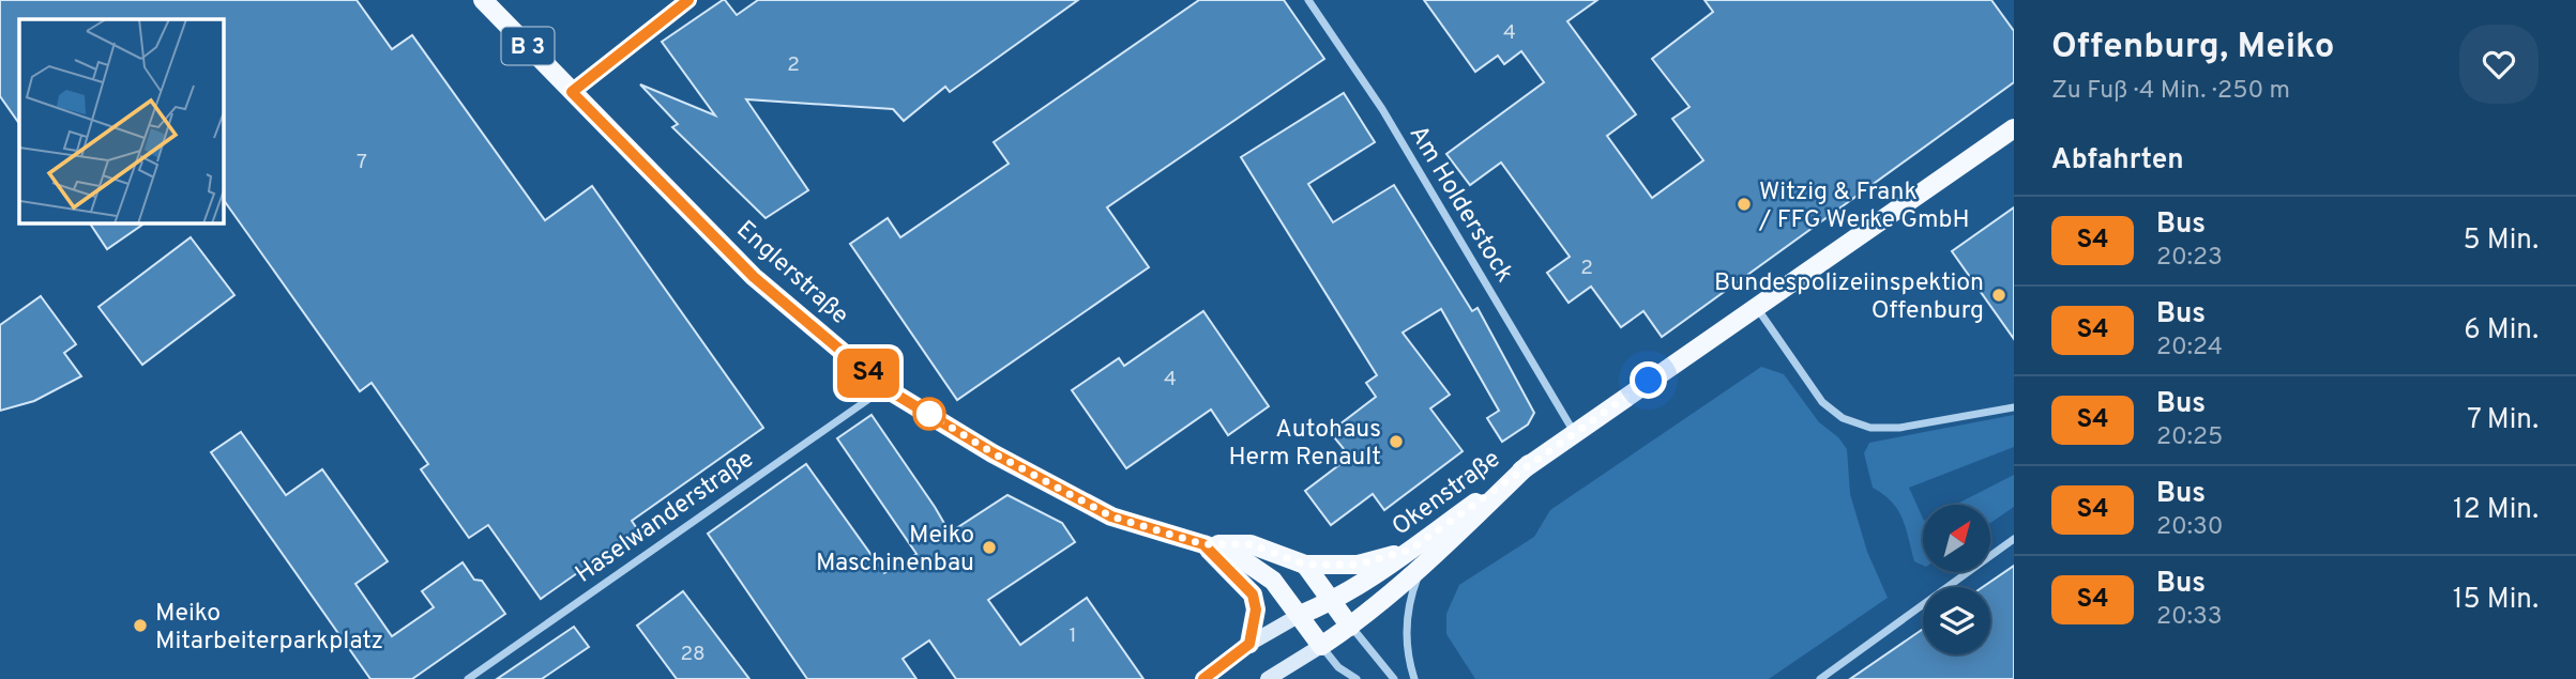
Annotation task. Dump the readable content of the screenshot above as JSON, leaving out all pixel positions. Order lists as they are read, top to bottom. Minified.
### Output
{"streets":{"main road":["B 3","Englerstraße","Okenstraße"],"street":["Am Holderstock","Haselwanderstraße"]},"crossings":[["Am Holderstock","Okenstraße"],["Englerstraße","Okenstraße"],["Englerstraße","Haselwanderstraße"]],"places":["Witzig & Frank / FFG Werke GmbH","Bundespolizeiinspektion Offenburg","Autohaus Herm Renault","Meiko Maschinenbau","Meiko Mitarbeiterparkplatz"],"lines":["bus line S4"],"house_numbers":["4","2","7","2","4","1","28"],"north":"top right","page":{"on_map":"S4","heading":[["Offenburg, Meiko","Zu Fuß · 4 Min. · 250 m"],"Abfahrten"],"list":[{"mark":"S4","name":"Bus","note":"20:23","value":"5 Min."},{"mark":"S4","name":"Bus","note":"20:24","value":"6 Min."},{"mark":"S4","name":"Bus","note":"20:25","value":"7 Min."},{"mark":"S4","name":"Bus","note":"20:30","value":"12 Min."},{"mark":"S4","name":"Bus","note":"20:33","value":"15 Min."}]}}
